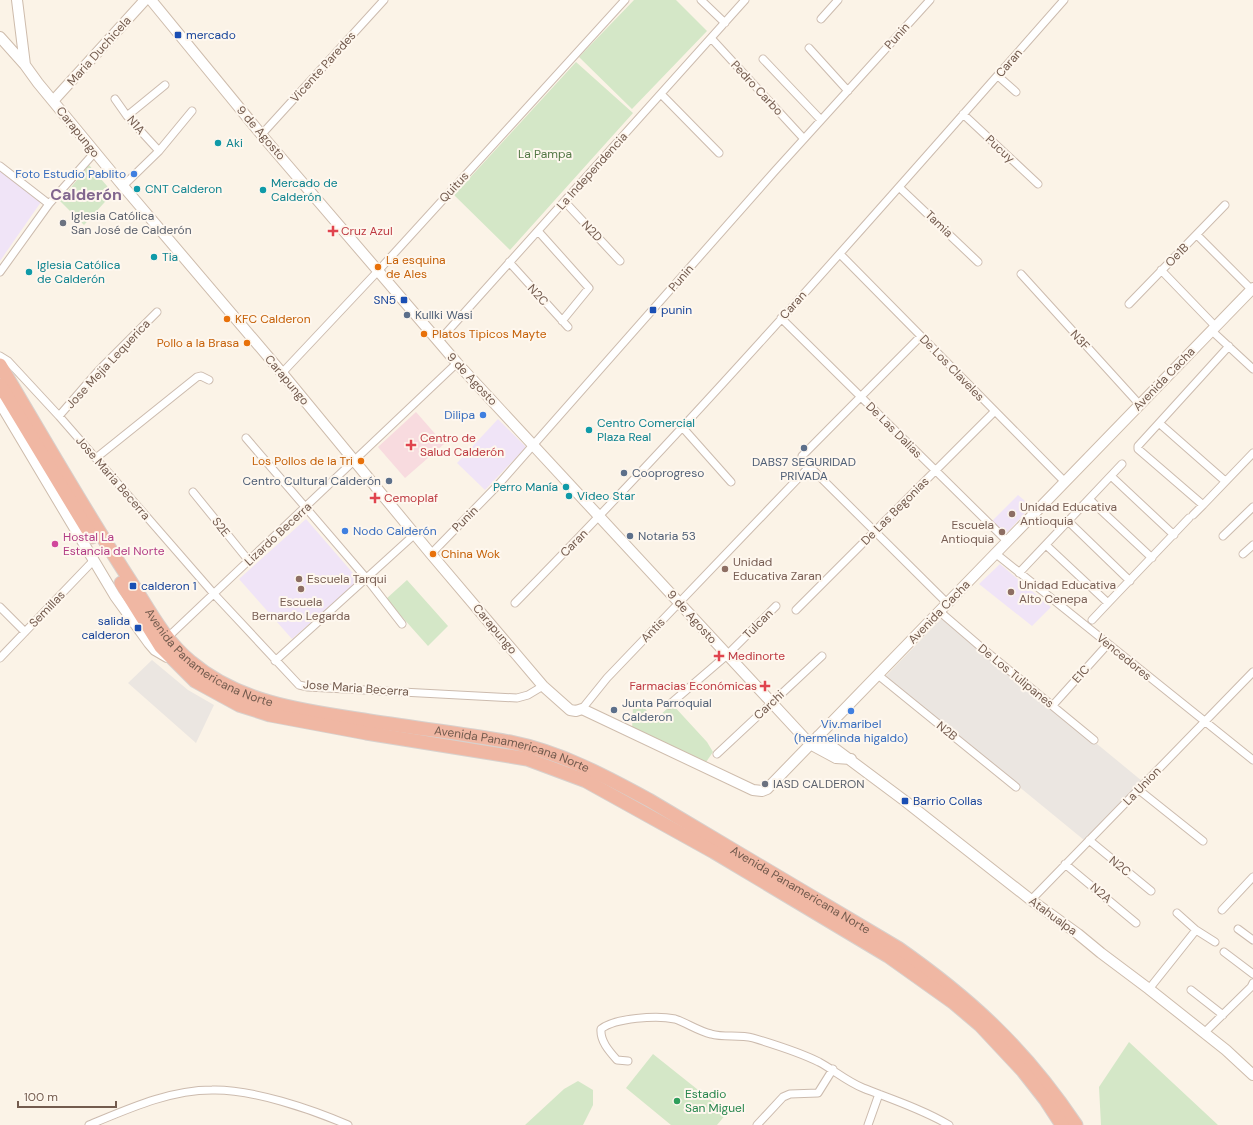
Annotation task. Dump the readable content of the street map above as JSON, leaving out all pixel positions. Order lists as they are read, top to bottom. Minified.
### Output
{"streets":{"highway":["Avenida Panamericana Norte"],"street":["Punin","Maria Duchicela","Caran","Vicente Paredes","Pedro Carbo","N1A","Carapungo","9 de Agosto","Pucuy","La Independencia","Quitus","Tamia","N2D","Oe1B","N2C","N3F","Jose Mejia Lequerica","De Los Claveles","Avenida Cacha","De Las Dalias","Jose Maria Becerra","De Las Begonias","S2E","Lizardo Becerra","Semillas","Tulcan","Antis","Vencedores","E1C","De Los Tulipanes","Carchi","N2B","La Union","N2A","Atahualpa"]},"crossings":[["Punin","Pedro Carbo"],["Punin","Carapungo"],["Punin","9 de Agosto"],["Maria Duchicela","Carapungo"],["Caran","9 de Agosto"],["Caran","Pucuy"],["Caran","Tamia"],["Caran","De Los Claveles"],["Caran","De Las Dalias"],["Vicente Paredes","9 de Agosto"],["Pedro Carbo","La Independencia"],["Carapungo","Quitus"],["Carapungo","Avenida Cacha"],["Carapungo","Jose Maria Becerra"],["Carapungo","Lizardo Becerra"],["Carapungo","Antis"],["9 de Agosto","La Independencia"],["9 de Agosto","Quitus"],["9 de Agosto","Avenida Cacha"],["9 de Agosto","Lizardo Becerra"],["9 de Agosto","Tulcan"],["9 de Agosto","Antis"],["9 de Agosto","Carchi"],["9 de Agosto","Atahualpa"],["La Independencia","N2D"],["La Independencia","N2C"],["N2C","La Union"],["N3F","Avenida Cacha"],["Jose Mejia Lequerica","Jose Maria Becerra"],["De Los Claveles","Avenida Cacha"],["De Los Claveles","De Las Begonias"],["Avenida Cacha","De Las Dalias"],["Avenida Cacha","Antis"],["Avenida Cacha","Vencedores"],["Avenida Cacha","De Los Tulipanes"],["Avenida Cacha","N2B"],["Avenida Cacha","Atahualpa"],["De Las Dalias","De Las Begonias"],["Jose Maria Becerra","Lizardo Becerra"],["S2E","Lizardo Becerra"],["Lizardo Becerra","Avenida Panamericana Norte"],["Semillas","Avenida Panamericana Norte"],["Vencedores","E1C"],["Vencedores","La Union"],["La Union","N2A"],["La Union","Atahualpa"]],"districts":["Calderón"],"parks":["La Pampa"],"places":{"transit":["mercado","SN5","punin","calderon 1","salida calderon","Barrio Collas"],"other":["Aki","Foto Estudio Pablito","CNT Calderon","Mercado de Calderón","Iglesia Católica San José de Calderón","Tia","La esquina de Ales","Iglesia Católica de Calderón","Kullki Wasi","KFC Calderon","Platos Tipicos Mayte","Pollo a la Brasa","Dilipa","Centro Comercial Plaza Real","DABS7 SEGURIDAD PRIVADA","Los Pollos de la Tri","Cooprogreso","Centro Cultural Calderón","Perro Manía","Video Star","Unidad Educativa Antioquia","Nodo Calderón","Escuela Antioquia","Notaria 53","Hostal La Estancia del Norte","China Wok","Unidad Educativa Zaran","Escuela Tarqui","Escuela Bernardo Legarda","Unidad Educativa Alto Cenepa","Junta Parroquial Calderon","Viv.maribel (hermelinda higaldo)","IASD CALDERON","Estadio San Miguel"],"health":["Cruz Azul","Centro de Salud Calderón","Cemoplaf","Medinorte","Farmacias Económicas"]},"scale_bar":"100 m"}
